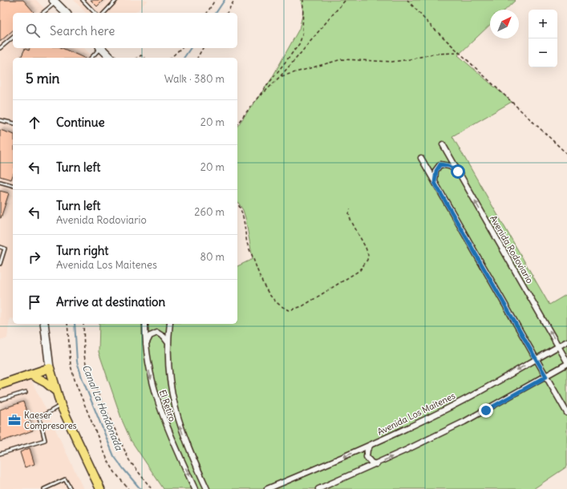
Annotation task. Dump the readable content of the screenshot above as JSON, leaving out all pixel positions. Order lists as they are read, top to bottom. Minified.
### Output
{"streets":{"street":["Avenida Rodoviario","El Retiro","Avenida Los Maitenes"]},"crossings":[["Avenida Rodoviario","Avenida Los Maitenes"]],"water":["Canal La Hondonada"],"places":{"office":["Kaeser Compresores"]},"north":"top right","page":{"map_buttons":["+","−"],"search":"Search here","heading":["5 min","Walk · 380 m"],"list":[["Continue","20 m"],["Turn left","20 m"],["Turn left","Avenida Rodoviario","260 m"],["Turn right","Avenida Los Maitenes","80 m"],"Arrive at destination"]}}
